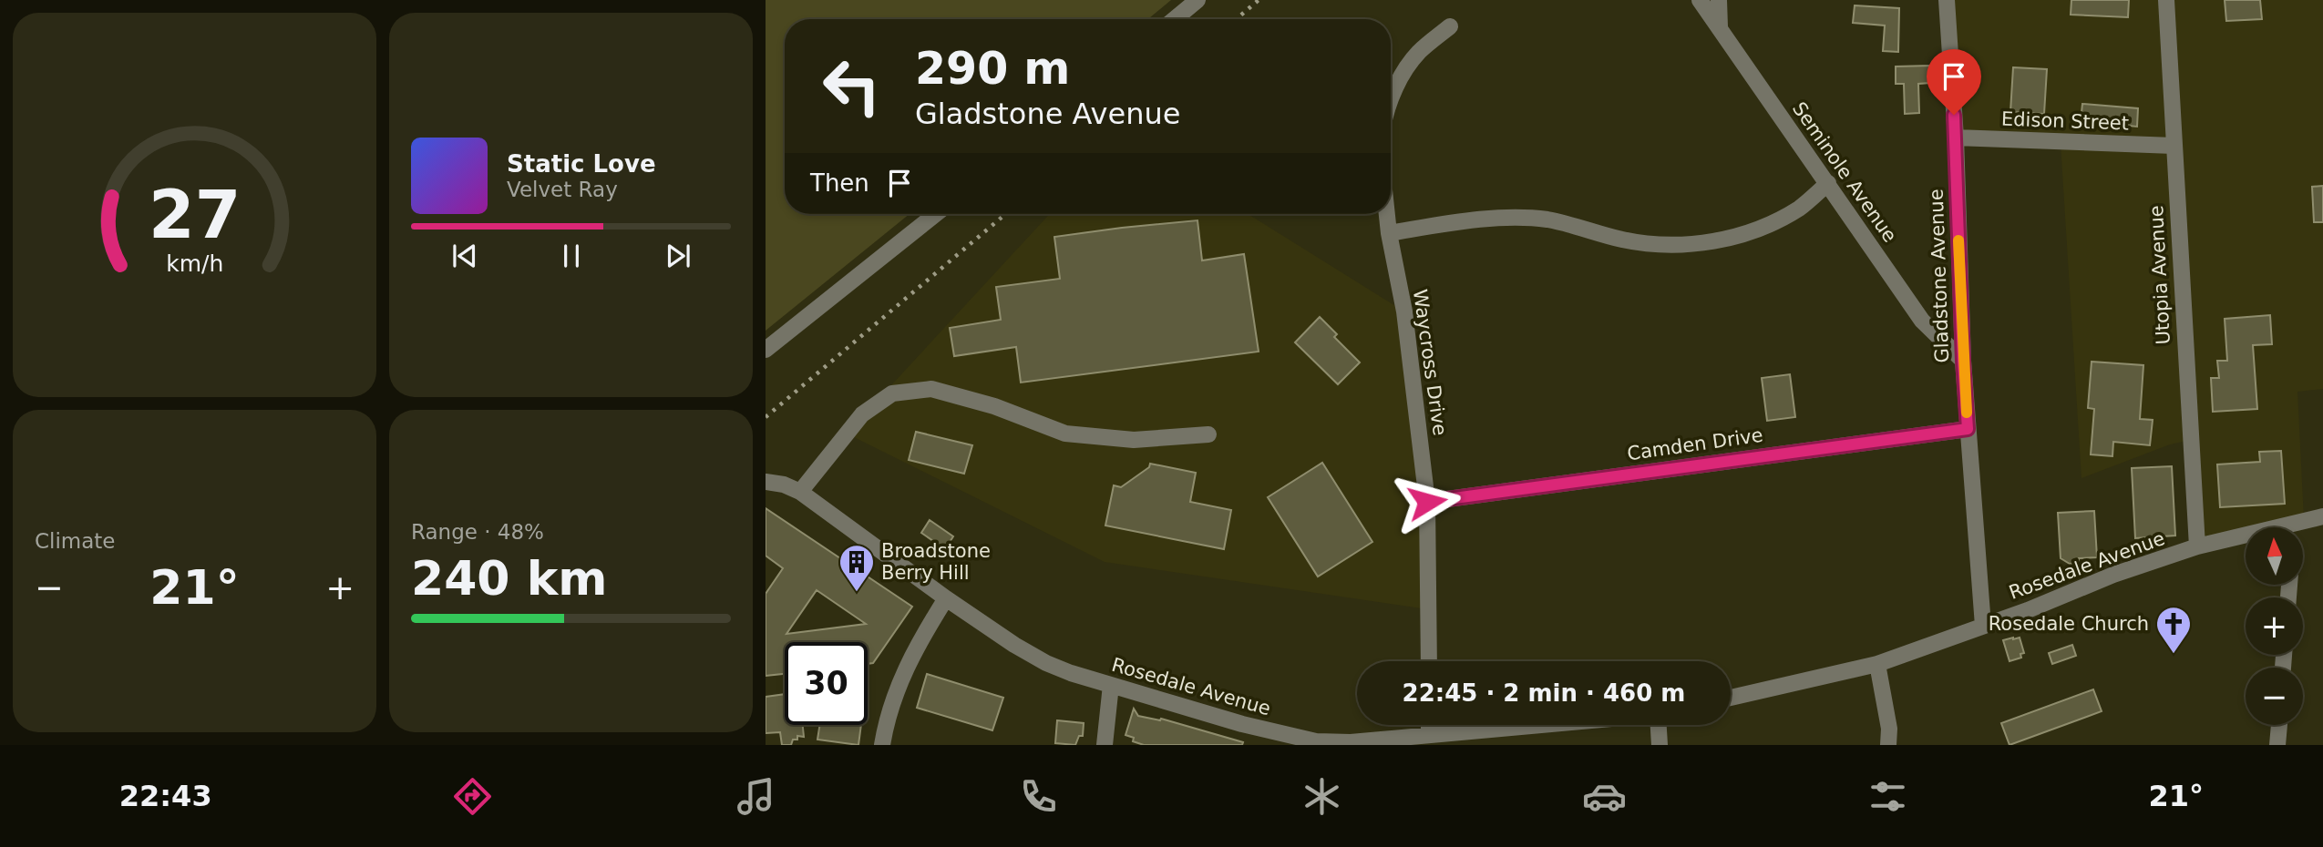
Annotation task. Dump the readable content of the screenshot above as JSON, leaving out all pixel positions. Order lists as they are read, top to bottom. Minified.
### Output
{"streets":{"street":["Edison Street","Seminole Avenue","Utopia Avenue","Gladstone Avenue","Waycross Drive","Camden Drive","Rosedale Avenue"]},"crossings":[["Edison Street","Utopia Avenue"],["Edison Street","Gladstone Avenue"],["Seminole Avenue","Gladstone Avenue"],["Utopia Avenue","Rosedale Avenue"],["Gladstone Avenue","Camden Drive"],["Gladstone Avenue","Rosedale Avenue"],["Waycross Drive","Camden Drive"]],"places":{"building":["Broadstone Berry Hill"],"church":["Rosedale Church"]},"north":"top","page":{"turn":["290 m","Gladstone Avenue"],"song":["Static Love","Velvet Ray"],"then":"Then","tile":["Climate",["Range · 48%","240 km"]],"map_buttons":["+","−"],"heat":["−","21°","+"],"limit":"30","trip":"22:45 · 2 min · 460 m","tabs":["22:43","21°"],"gauge":["27","km/h"]}}
